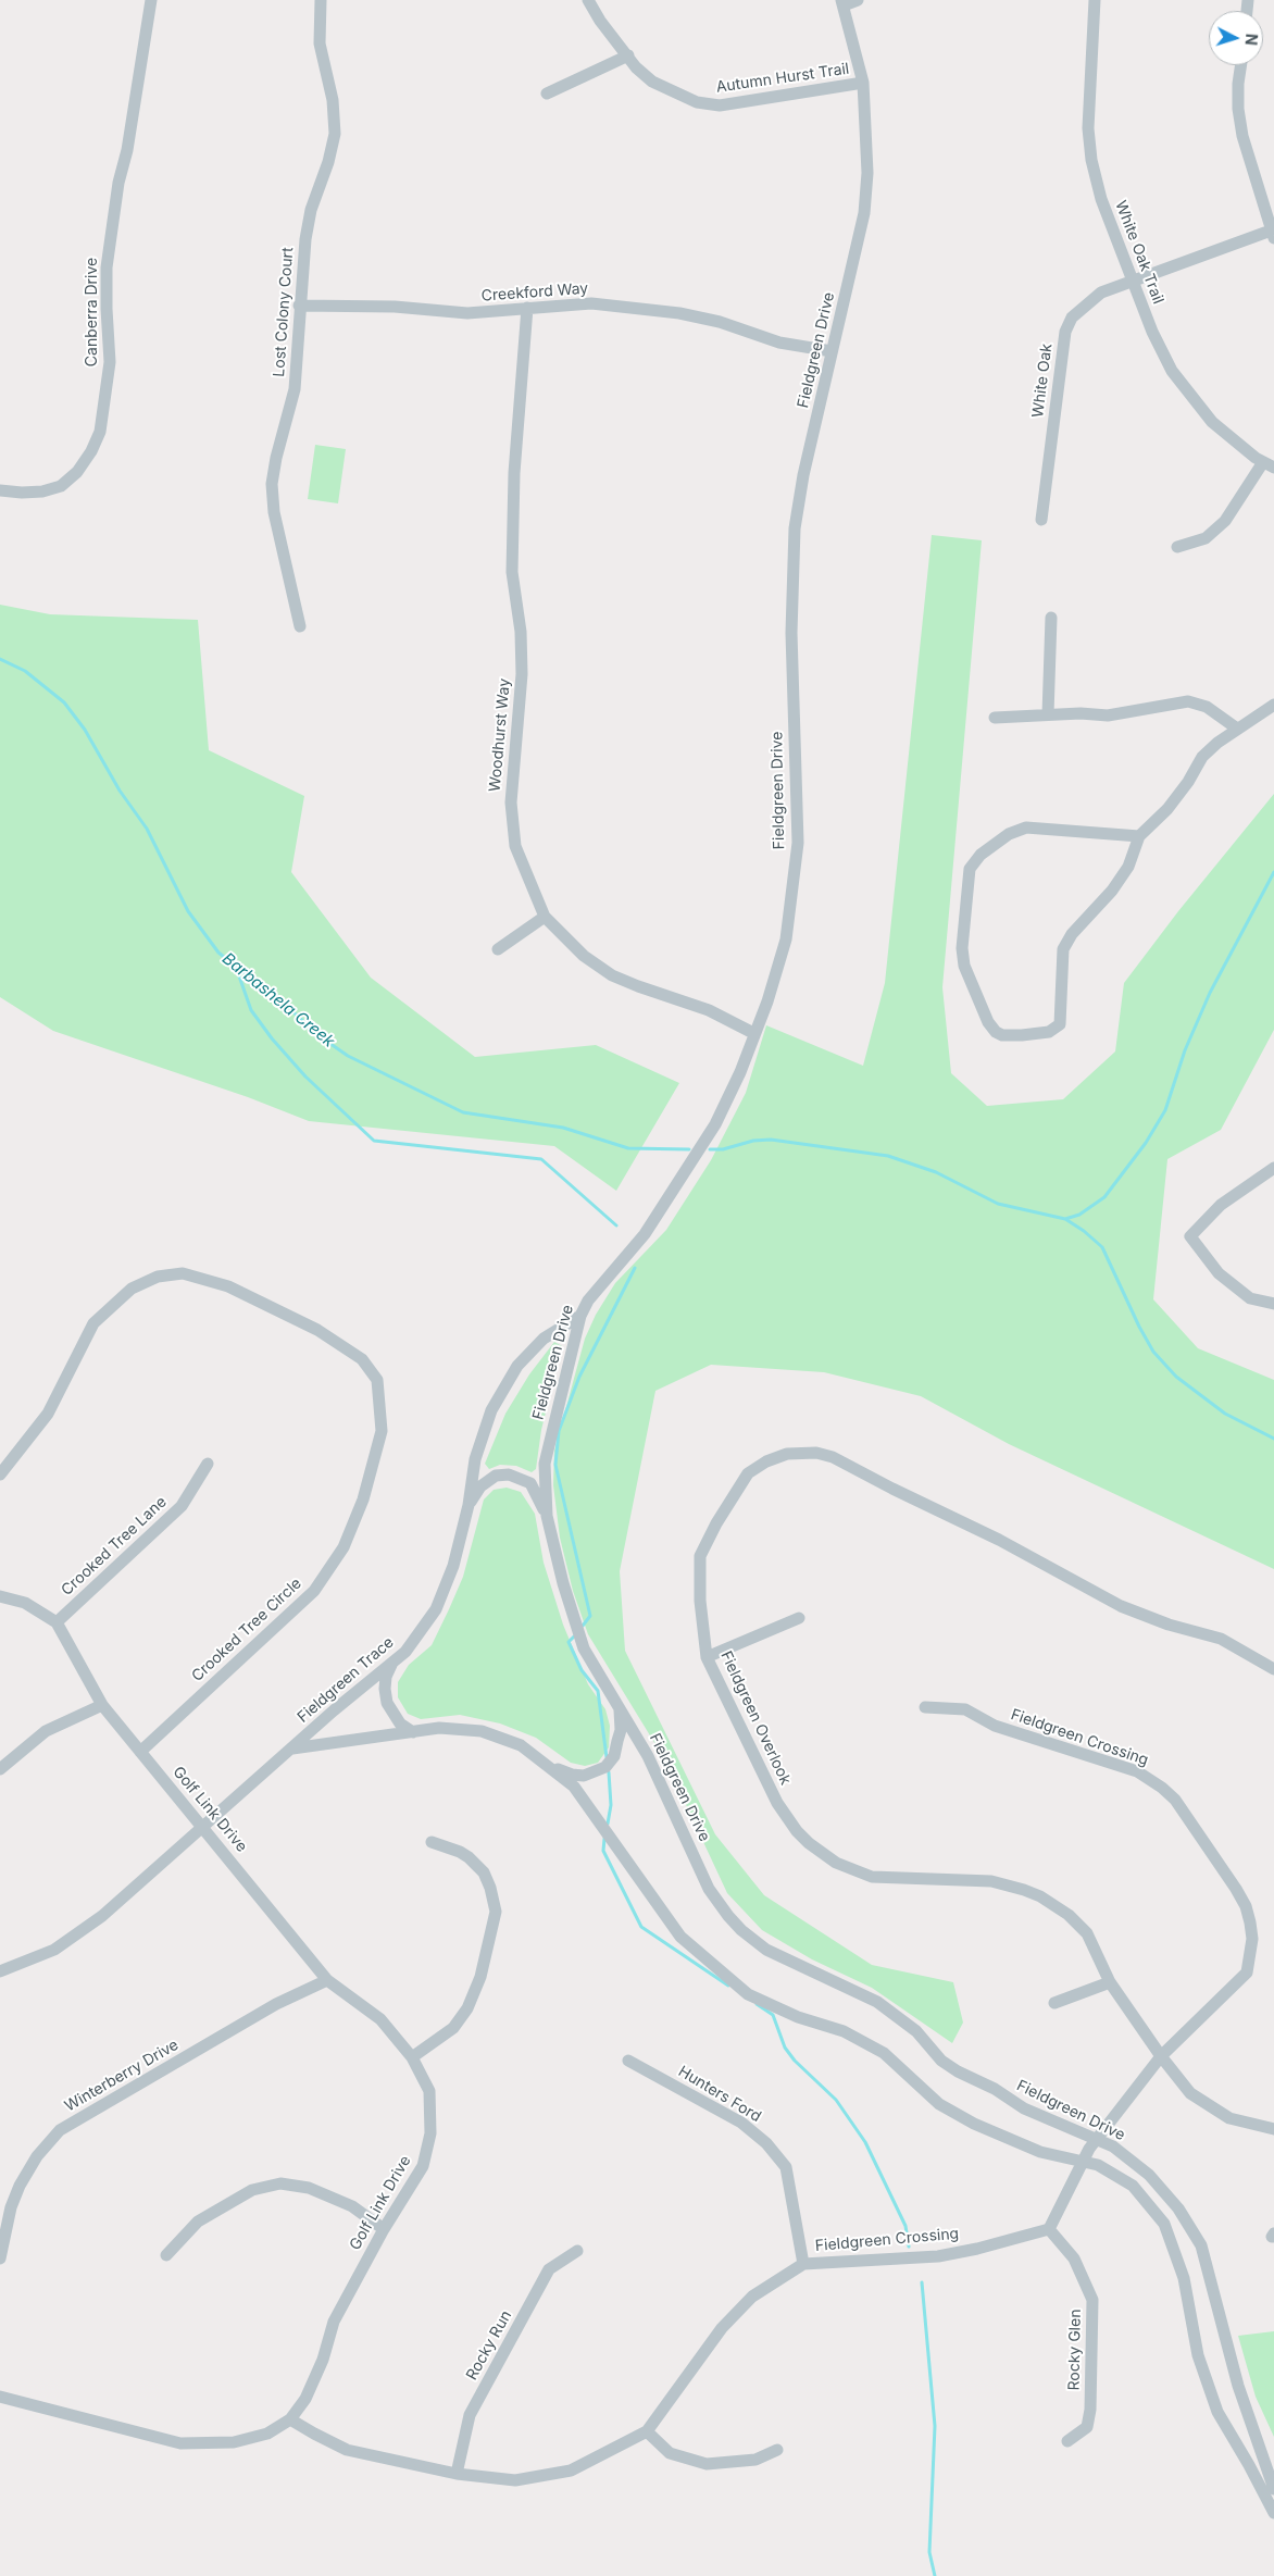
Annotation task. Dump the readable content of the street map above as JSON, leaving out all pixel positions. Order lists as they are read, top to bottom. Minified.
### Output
{"streets":{"street":["Autumn Hurst Trail","White Oak Trail","Creekford Way","Canberra Drive","Lost Colony Court","Fieldgreen Drive","White Oak","Woodhurst Way","Crooked Tree Lane","Crooked Tree Circle","Fieldgreen Trace","Fieldgreen Overlook","Fieldgreen Crossing","Golf Link Drive","Winterberry Drive","Hunters Ford","Rocky Run","Rocky Glen"]},"crossings":[["Autumn Hurst Trail","Fieldgreen Drive"],["White Oak Trail","White Oak"],["Creekford Way","Lost Colony Court"],["Creekford Way","Fieldgreen Drive"],["Creekford Way","Woodhurst Way"],["Fieldgreen Drive","Woodhurst Way"],["Fieldgreen Drive","Fieldgreen Trace"],["Fieldgreen Drive","Fieldgreen Crossing"],["Crooked Tree Lane","Golf Link Drive"],["Crooked Tree Circle","Golf Link Drive"],["Fieldgreen Trace","Golf Link Drive"],["Fieldgreen Overlook","Fieldgreen Crossing"],["Fieldgreen Crossing","Golf Link Drive"],["Fieldgreen Crossing","Hunters Ford"],["Fieldgreen Crossing","Rocky Run"],["Fieldgreen Crossing","Rocky Glen"],["Golf Link Drive","Winterberry Drive"]],"water":["Barbashela Creek"],"north":"right"}
